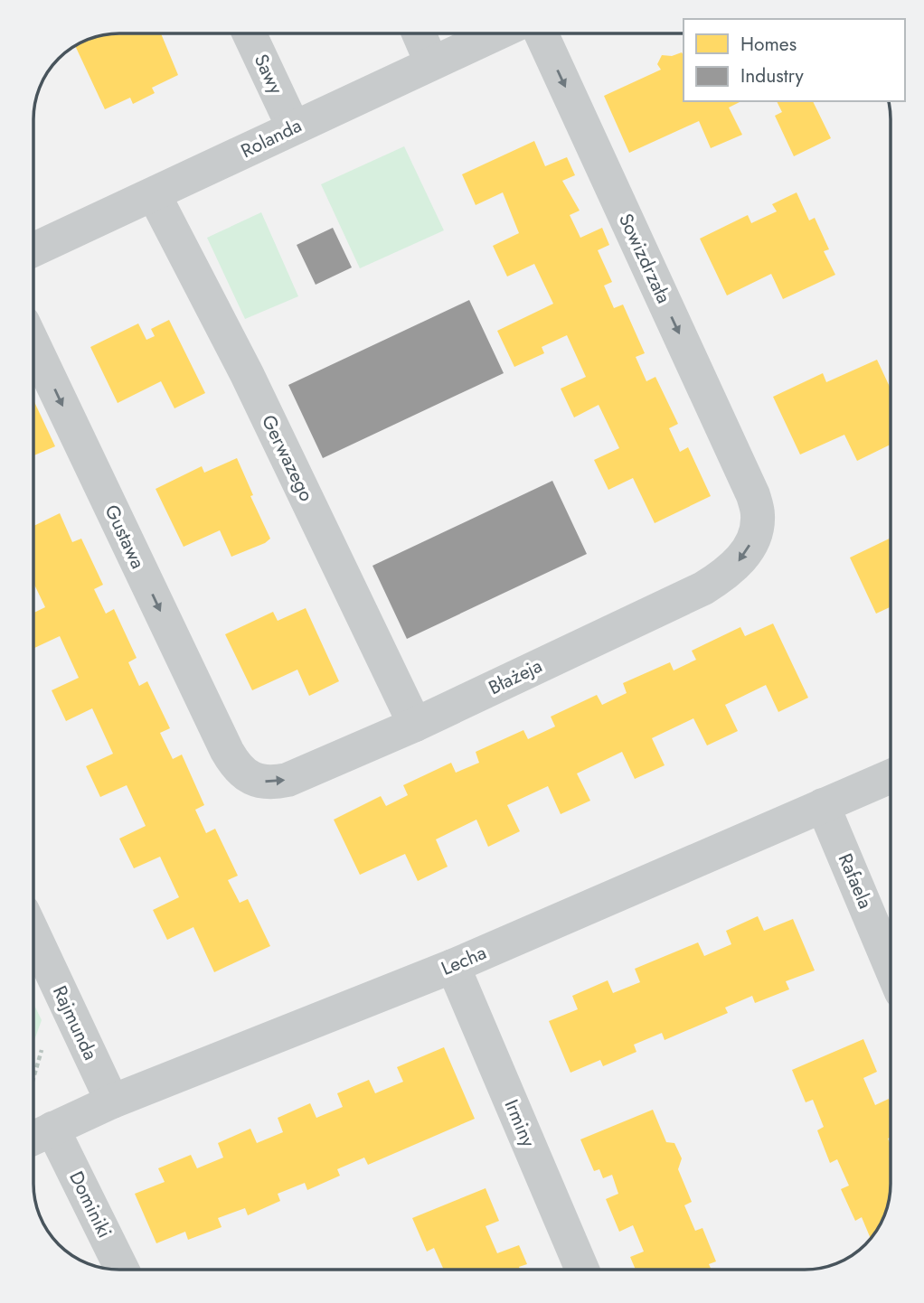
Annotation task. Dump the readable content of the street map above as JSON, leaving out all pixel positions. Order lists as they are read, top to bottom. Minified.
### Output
{"streets":{"street":["Sawy","Rolanda","Sowizdrzała","Gerwazego","Gustawa","Błażeja","Rafaela","Lecha","Rajmunda","Irminy","Dominiki"]},"crossings":[["Sawy","Rolanda"],["Rolanda","Gerwazego"],["Sowizdrzała","Błażeja"],["Gerwazego","Błażeja"],["Gustawa","Błażeja"],["Rafaela","Lecha"],["Lecha","Rajmunda"],["Lecha","Irminy"],["Lecha","Dominiki"]],"one_way":["Sowizdrzała","Gustawa"],"legend":["Homes","Industry"]}
